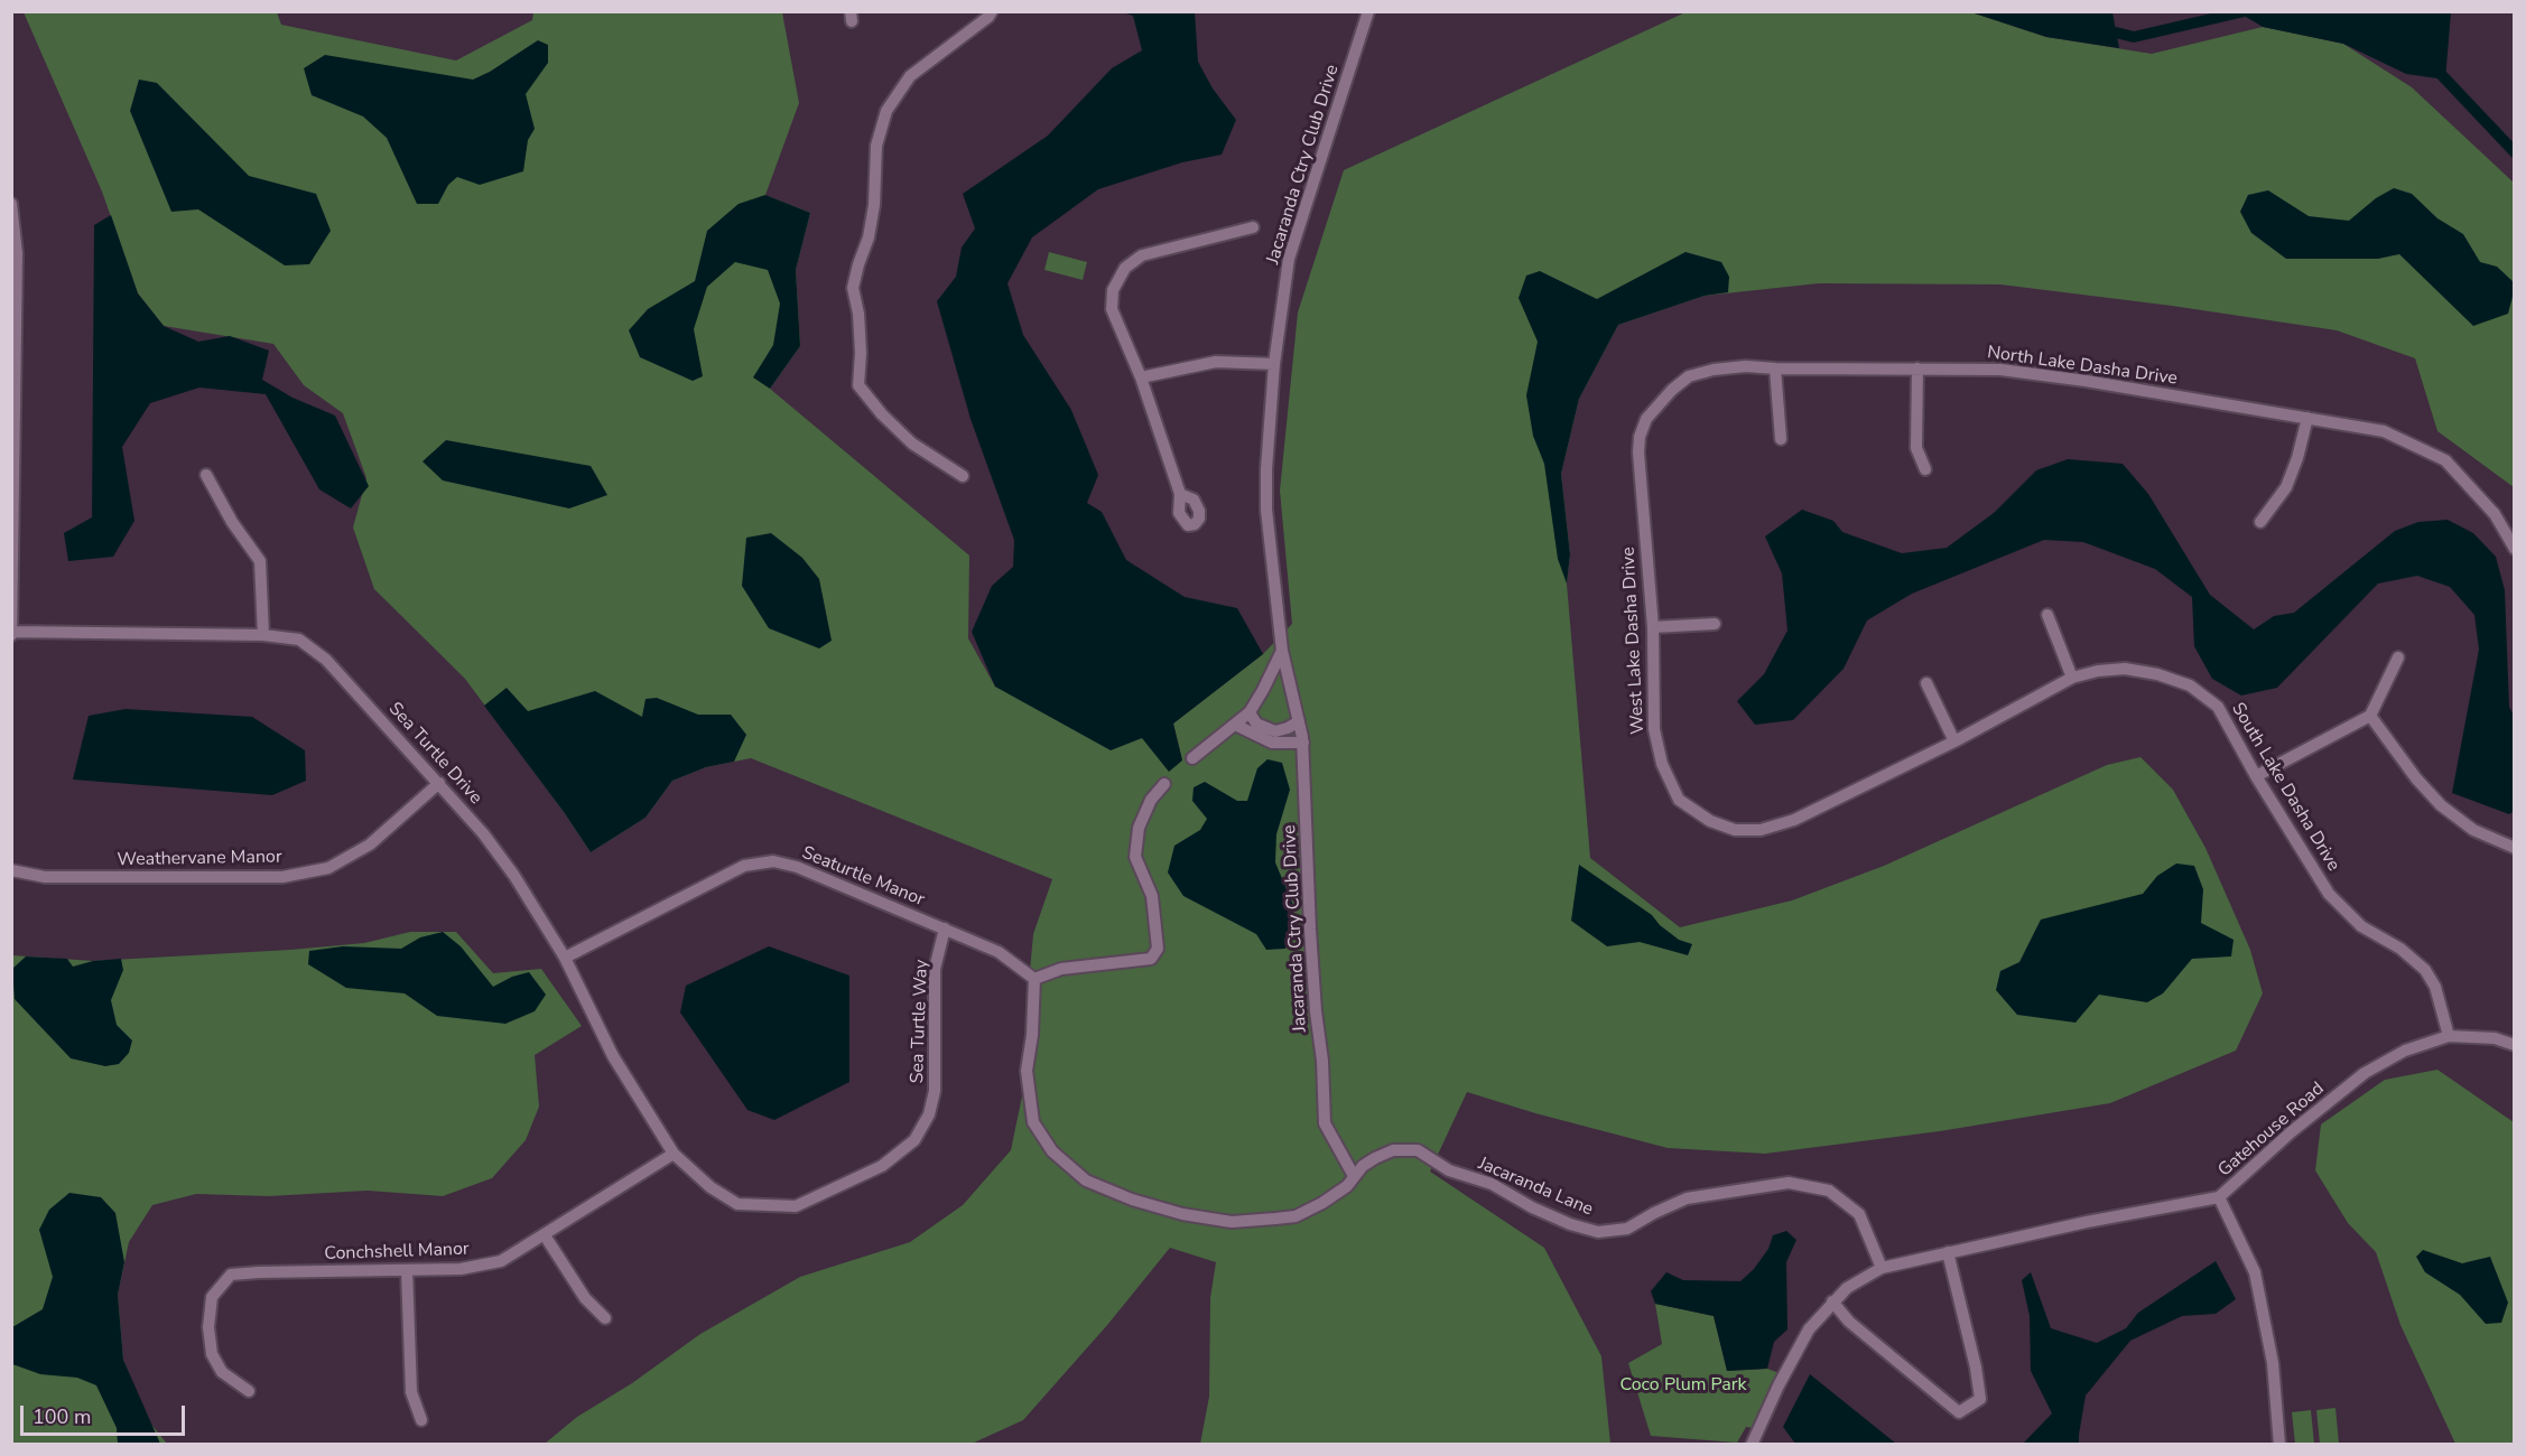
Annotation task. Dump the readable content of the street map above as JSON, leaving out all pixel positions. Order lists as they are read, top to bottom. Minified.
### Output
{"streets":{"street":["Jacaranda Ctry Club Drive","North Lake Dasha Drive","West Lake Dasha Drive","Sea Turtle Drive","South Lake Dasha Drive","Weathervane Manor","Seaturtle Manor","Sea Turtle Way","Gatehouse Road","Jacaranda Lane","Conchshell Manor"]},"crossings":[["Jacaranda Ctry Club Drive","Jacaranda Lane"],["North Lake Dasha Drive","West Lake Dasha Drive"],["West Lake Dasha Drive","South Lake Dasha Drive"],["Sea Turtle Drive","Weathervane Manor"],["Sea Turtle Drive","Seaturtle Manor"],["Sea Turtle Drive","Sea Turtle Way"],["Sea Turtle Drive","Conchshell Manor"],["South Lake Dasha Drive","Gatehouse Road"],["Seaturtle Manor","Sea Turtle Way"],["Seaturtle Manor","Jacaranda Lane"],["Gatehouse Road","Jacaranda Lane"]],"parks":["Coco Plum Park"],"scale_bar":"100 m"}
